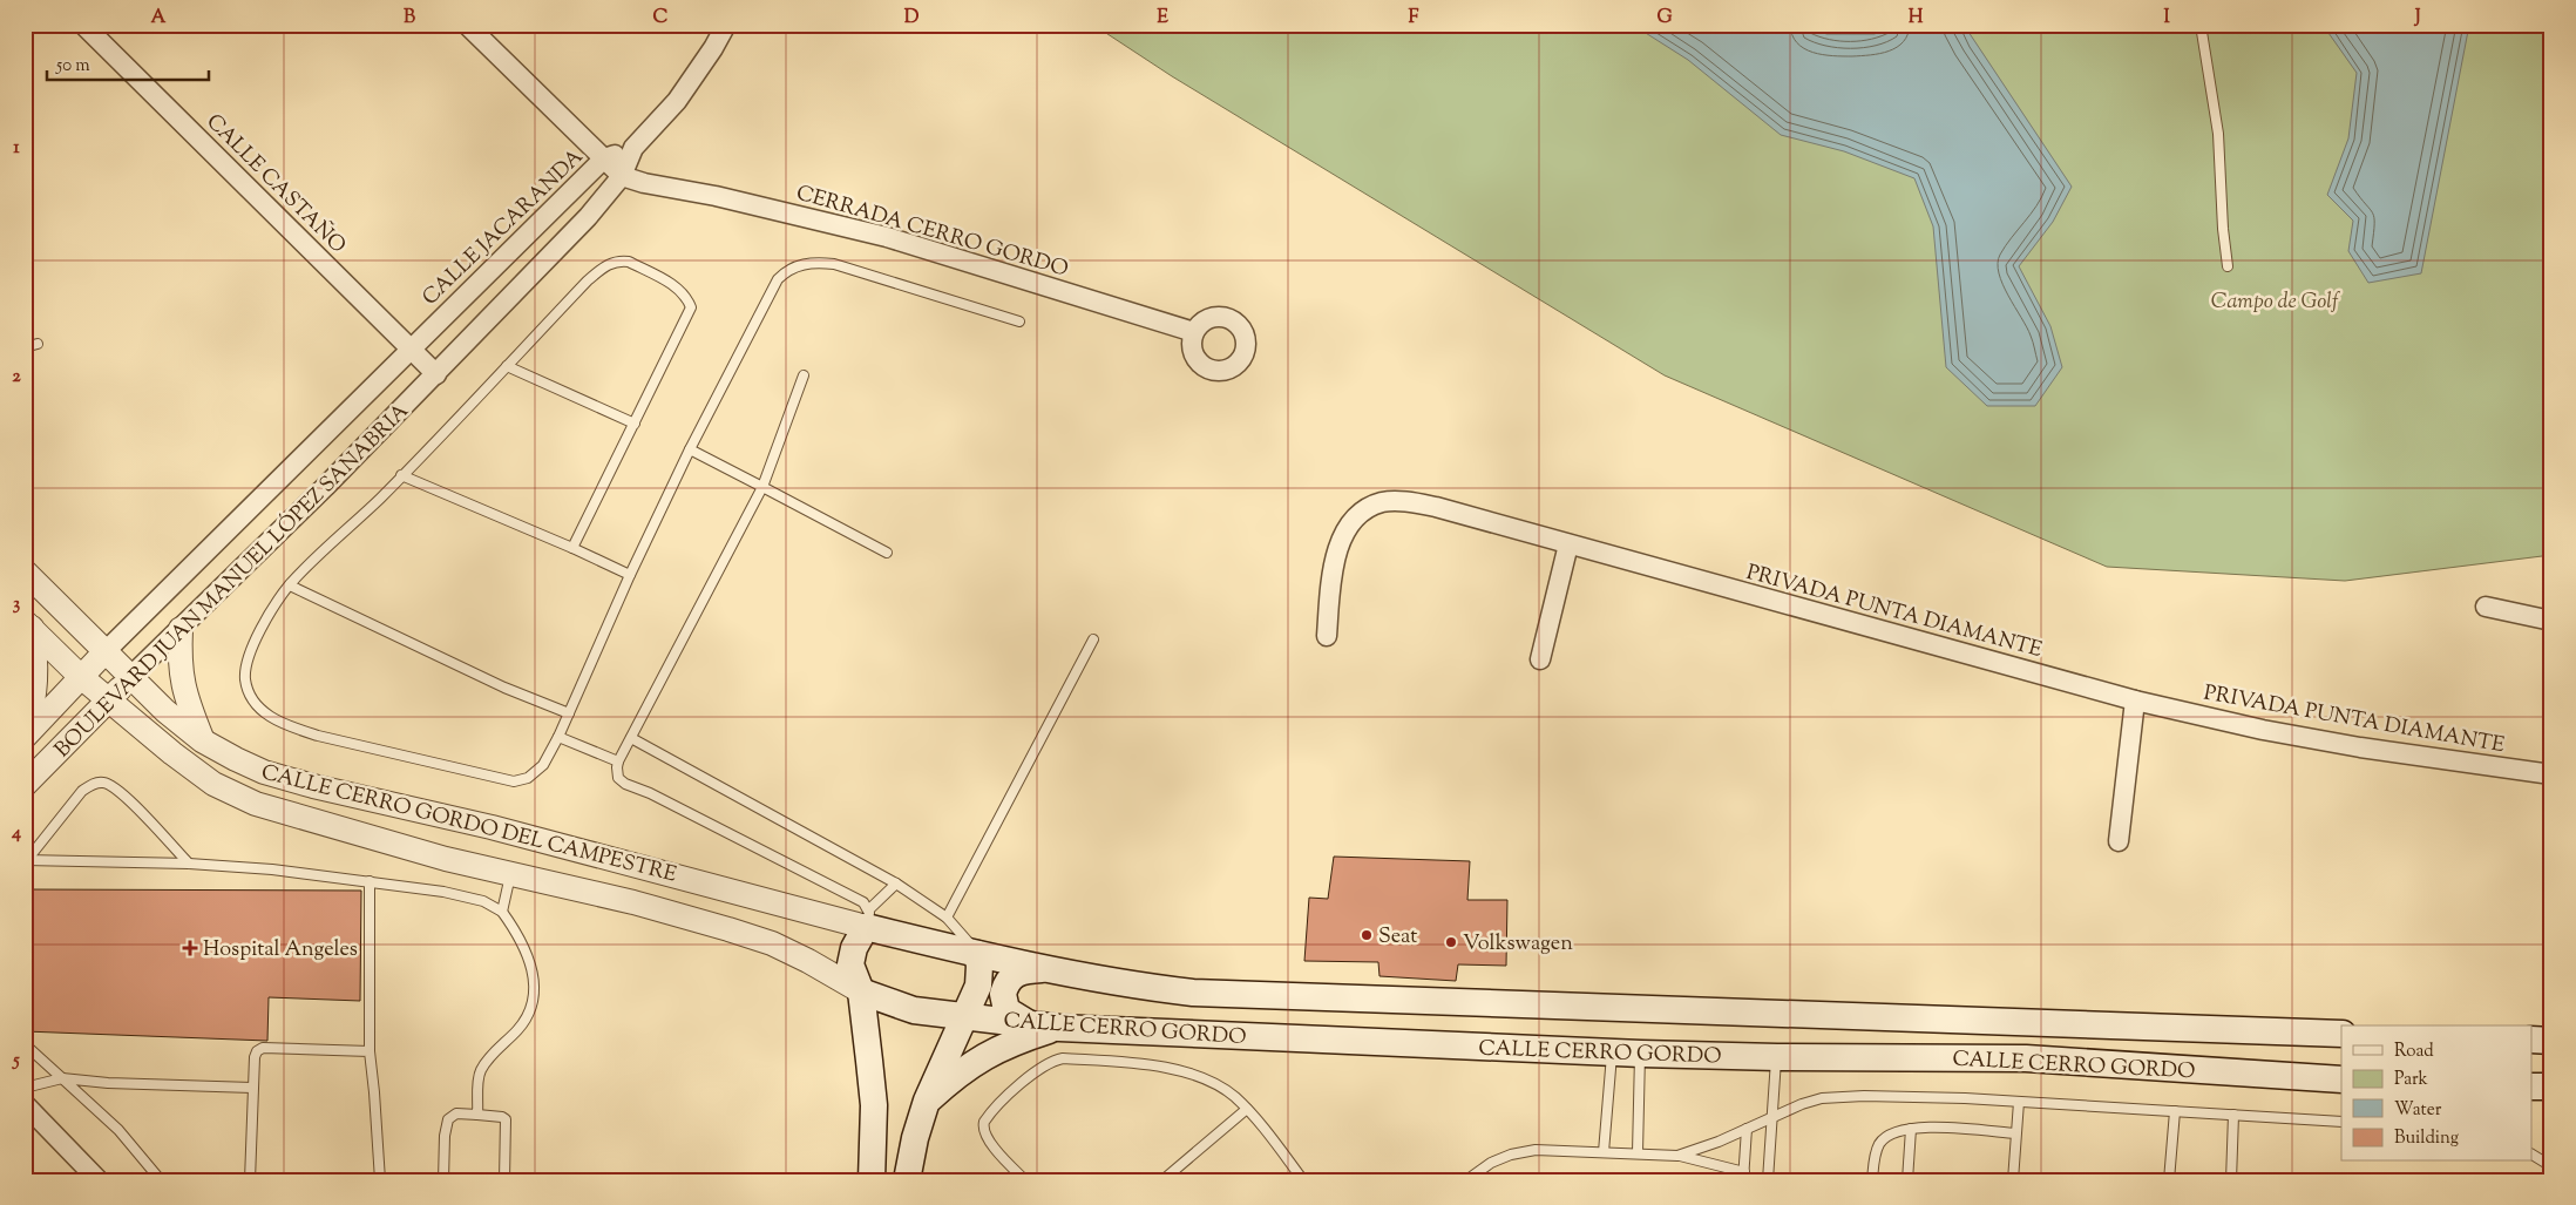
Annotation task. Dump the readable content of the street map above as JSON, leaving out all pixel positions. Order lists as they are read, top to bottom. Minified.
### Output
{"streets":{"main road":["CALLE CERRO GORDO DEL CAMPESTRE","CALLE CERRO GORDO"],"street":["CALLE CASTAÑO","CALLE JACARANDA","CERRADA CERRO GORDO","BOULEVARD JUAN MANUEL LÓPEZ SANABRIA","PRIVADA PUNTA DIAMANTE"]},"crossings":[["CALLE CASTAÑO","CALLE JACARANDA"],["CALLE CASTAÑO","BOULEVARD JUAN MANUEL LÓPEZ SANABRIA"],["CALLE JACARANDA","CERRADA CERRO GORDO"],["CALLE JACARANDA","BOULEVARD JUAN MANUEL LÓPEZ SANABRIA"],["BOULEVARD JUAN MANUEL LÓPEZ SANABRIA","CALLE CERRO GORDO DEL CAMPESTRE"],["CALLE CERRO GORDO DEL CAMPESTRE","CALLE CERRO GORDO"]],"parks":["Campo de Golf"],"places":{"other":["Seat","Volkswagen"],"health":["Hospital Angeles"]},"legend":["Road","Park","Water","Building"],"scale_bar":"50 m","grid":{"columns":["A","B","C","D","E","F","G","H","I","J"],"rows":["1","2","3","4","5"]}}
